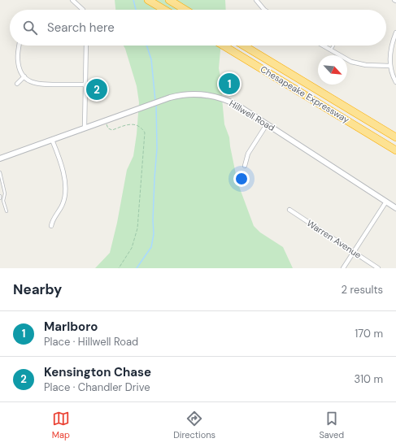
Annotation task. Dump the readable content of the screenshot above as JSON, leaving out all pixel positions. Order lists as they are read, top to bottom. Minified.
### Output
{"streets":{"highway":["Chesapeake Expressway"],"street":["Hillwell Road","Warren Avenue"]},"north":"bottom right","page":{"search":"Search here","pins":["1","2"],"heading":["Nearby","2 results"],"list":[{"mark":"1","name":"Marlboro","note":"Place · Hillwell Road","value":"170 m"},{"mark":"2","name":"Kensington Chase","note":"Place · Chandler Drive","value":"310 m"}],"nav":["Map","Directions","Saved"]}}
